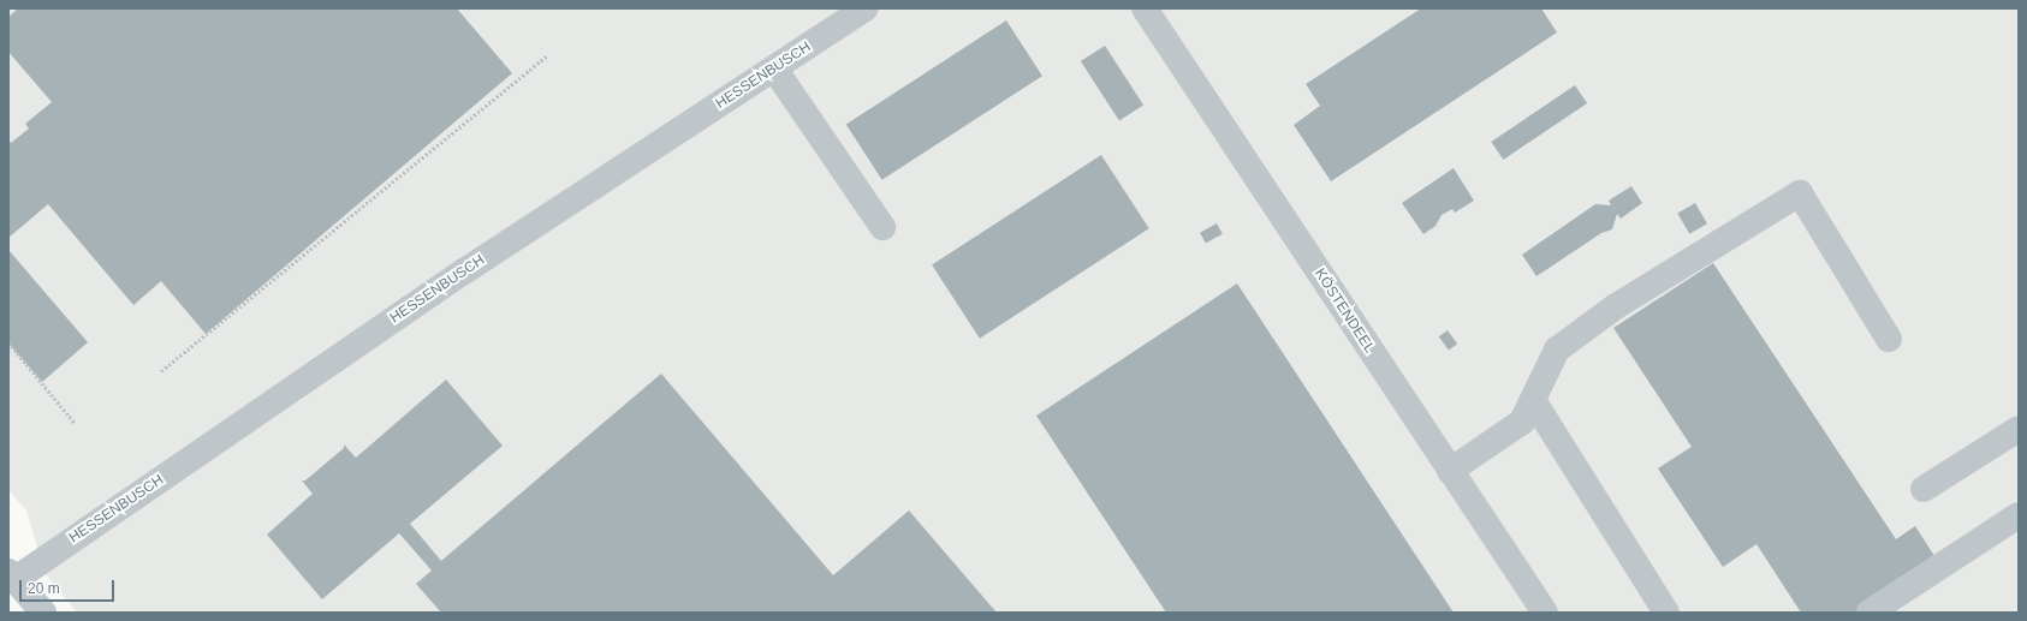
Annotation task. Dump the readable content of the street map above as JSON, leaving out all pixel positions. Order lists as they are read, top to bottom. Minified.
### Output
{"streets":{"street":["HESSENBUSCH","KÖSTENDEEL"]},"scale_bar":"20 m"}
